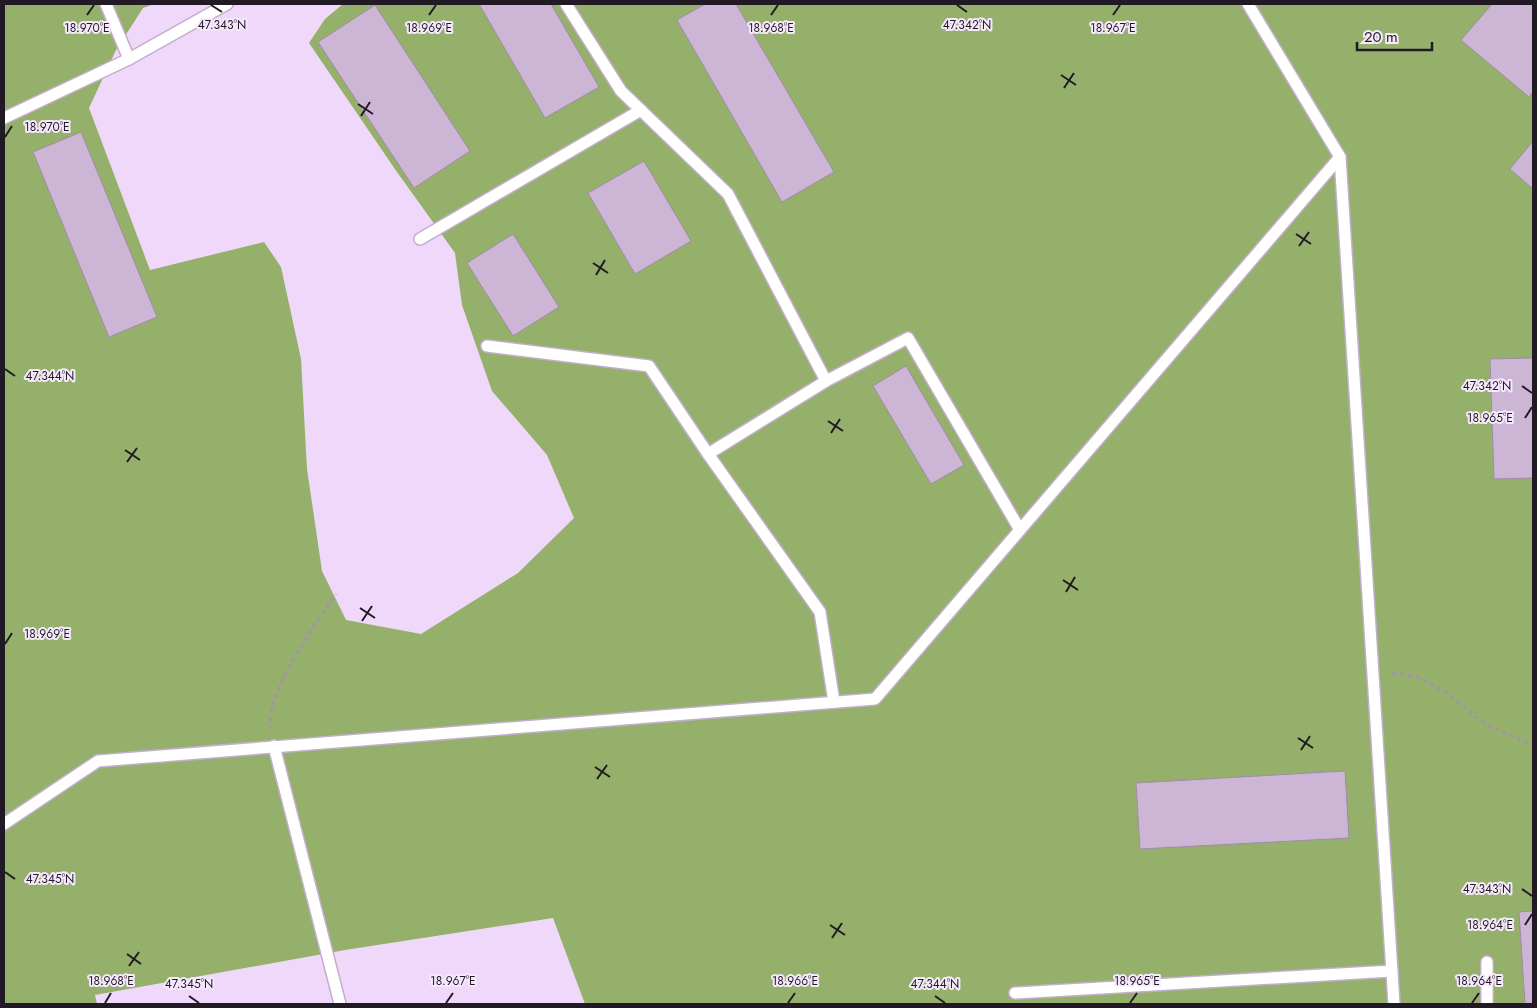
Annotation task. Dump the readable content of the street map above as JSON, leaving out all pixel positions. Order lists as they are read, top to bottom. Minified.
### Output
{"scale_bar":"20 m","coordinates":["47.343°N","47.342°N","18.970°E","18.969°E","18.968°E","18.967°E","47.344°N","18.965°E","47.345°N","18.964°E","18.966°E"]}
